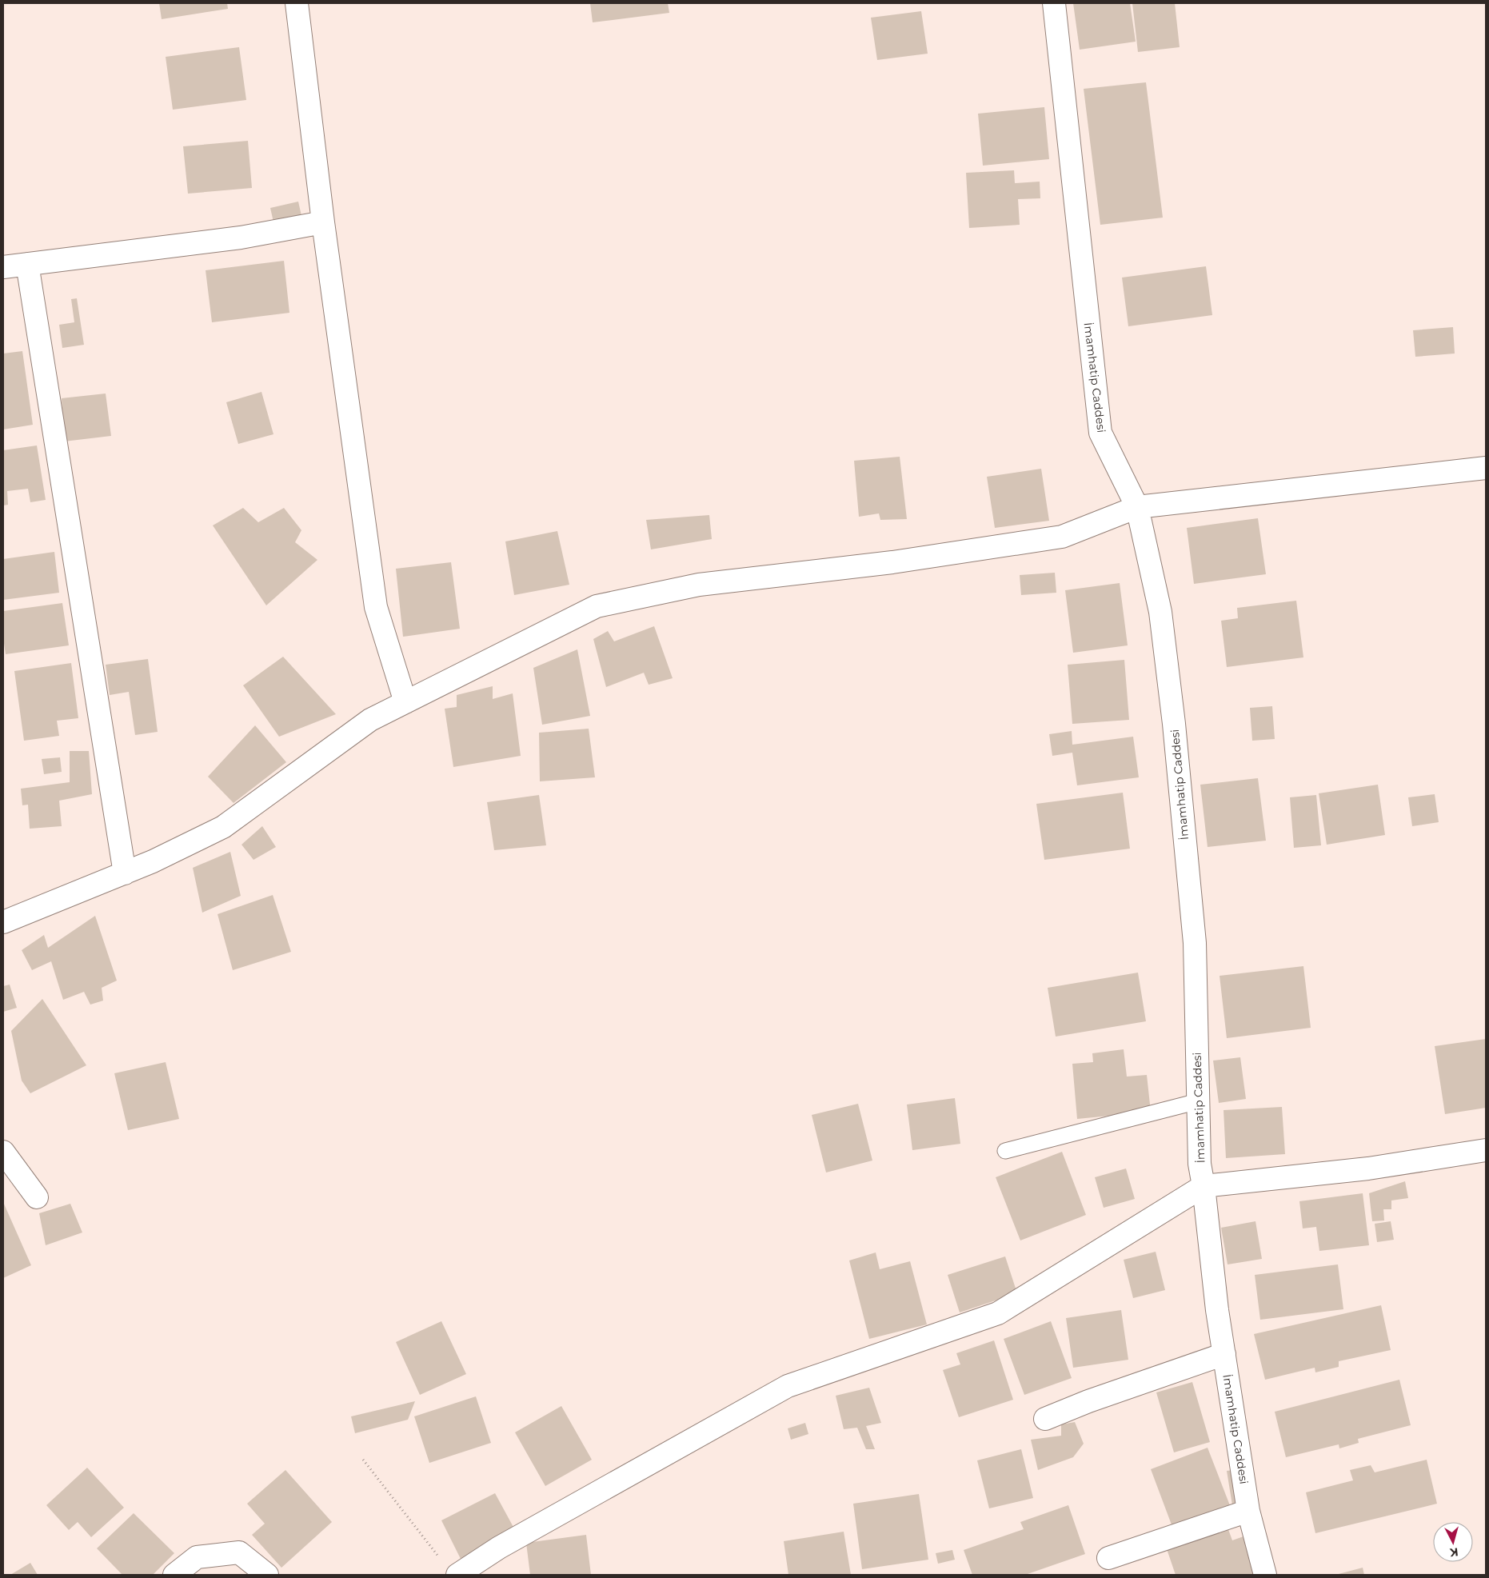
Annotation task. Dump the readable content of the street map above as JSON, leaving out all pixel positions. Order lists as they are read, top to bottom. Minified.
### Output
{"streets":{"street":["İmamhatip Caddesi"]},"north":"bottom"}
